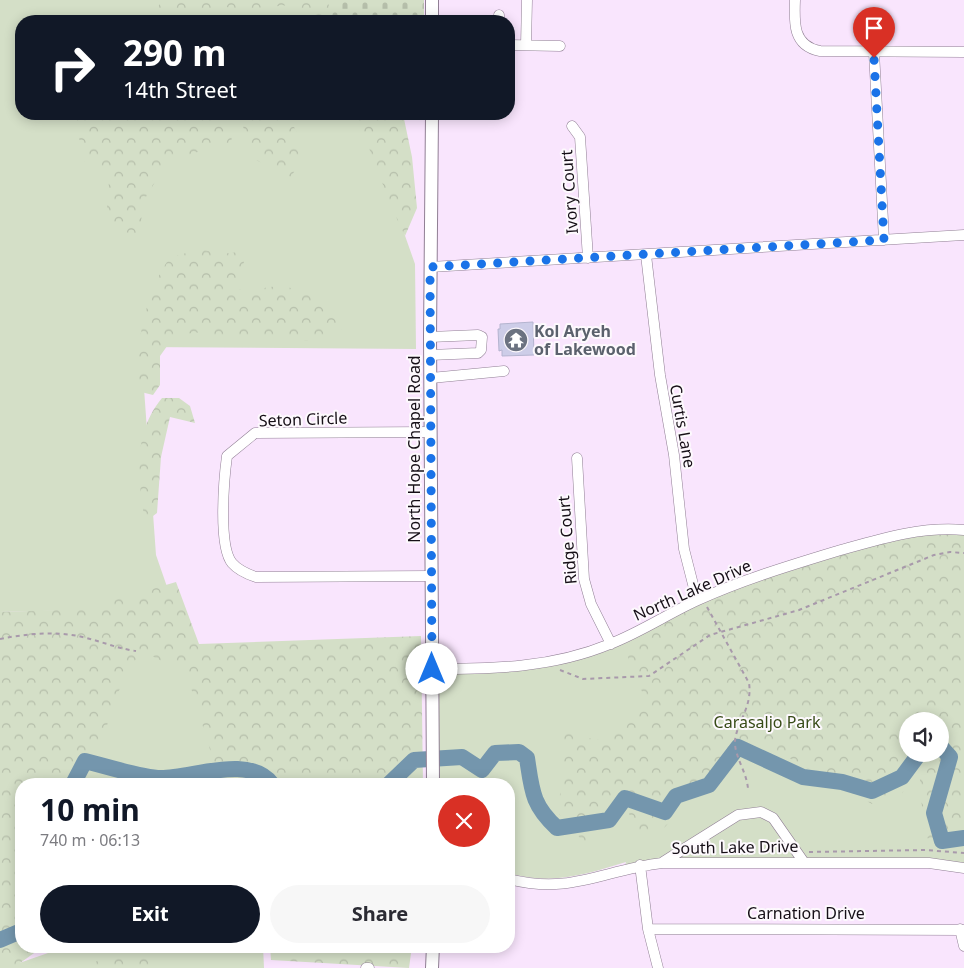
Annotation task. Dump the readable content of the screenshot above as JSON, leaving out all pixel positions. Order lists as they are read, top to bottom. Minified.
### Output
{"streets":{"main road":["North Hope Chapel Road"],"street":["Ivory Court","Seton Circle","Curtis Lane","Ridge Court","North Lake Drive","South Lake Drive","Carnation Drive"]},"crossings":[["Seton Circle","North Hope Chapel Road"],["Curtis Lane","North Lake Drive"],["North Hope Chapel Road","North Lake Drive"],["Ridge Court","North Lake Drive"]],"parks":["Carasaljo Park"],"places":{"temple":["Kol Aryeh of Lakewood"]},"page":{"turn":["290 m","14th Street"],"heading":["10 min","740 m · 06:13"],"buttons":["Exit","Share"]}}
